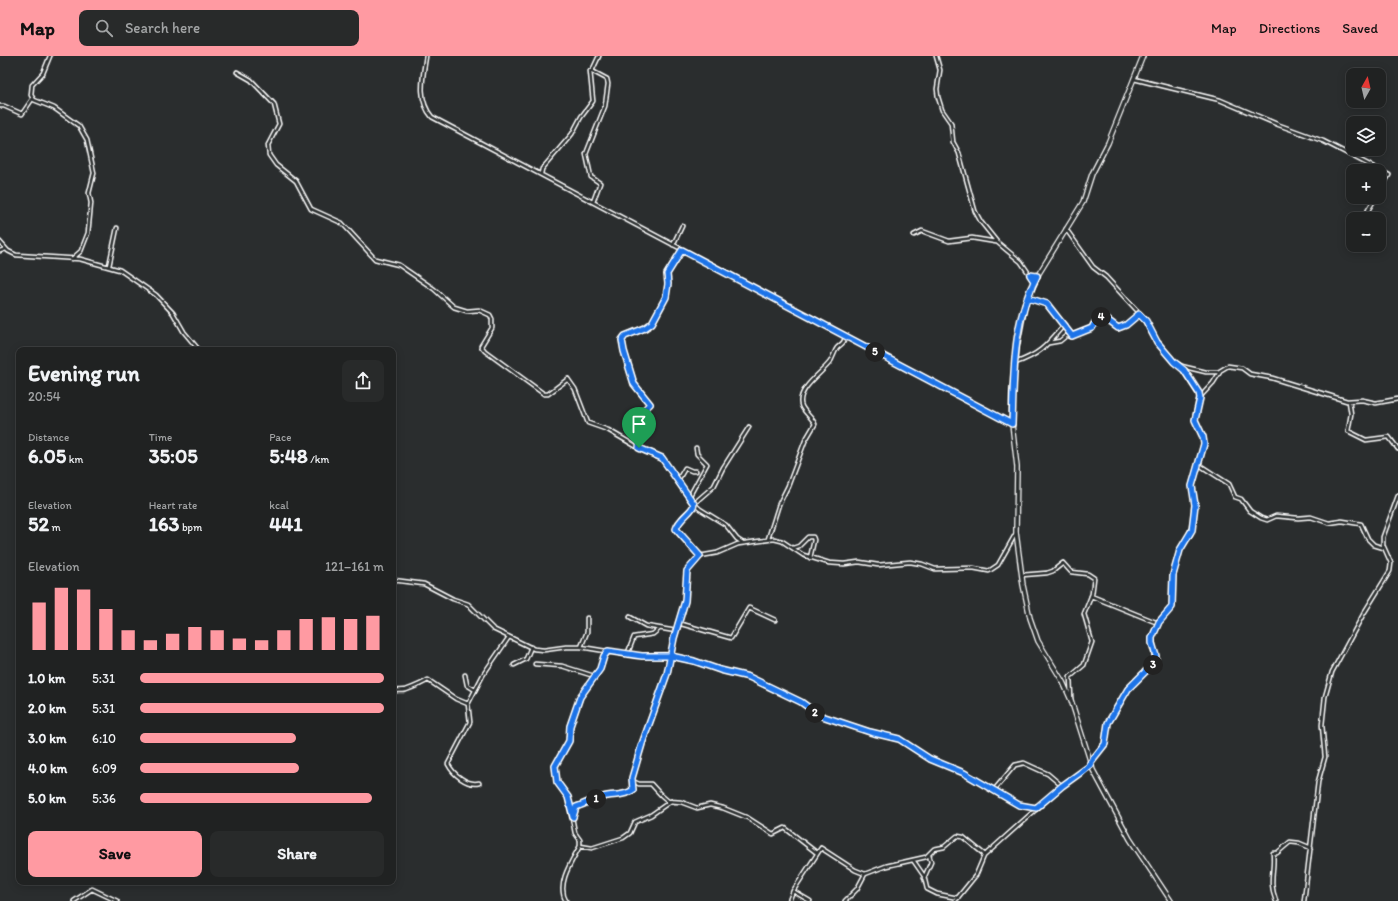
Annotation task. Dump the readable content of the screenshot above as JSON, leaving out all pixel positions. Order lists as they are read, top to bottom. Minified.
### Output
{"north":"top","page":{"header":"Map","search":"Search here","nav":["Map","Directions","Saved"],"map_buttons":["+","−"],"pins":["4","5","3","2","1"],"heading":["Evening run","20:54"],"stats":[["Distance","6.05 km"],["Time","35:05"],["Pace","5:48 /km"],["Elevation","52 m"],["Heart rate","163 bpm"],["kcal","441"]],"chart":["Elevation","121–161 m"],"list":[{"name":"1.0 km","note":"5:31"},{"name":"2.0 km","note":"5:31"},{"name":"3.0 km","note":"6:10"},{"name":"4.0 km","note":"6:09"},{"name":"5.0 km","note":"5:36"}],"buttons":["Save","Share"]}}
